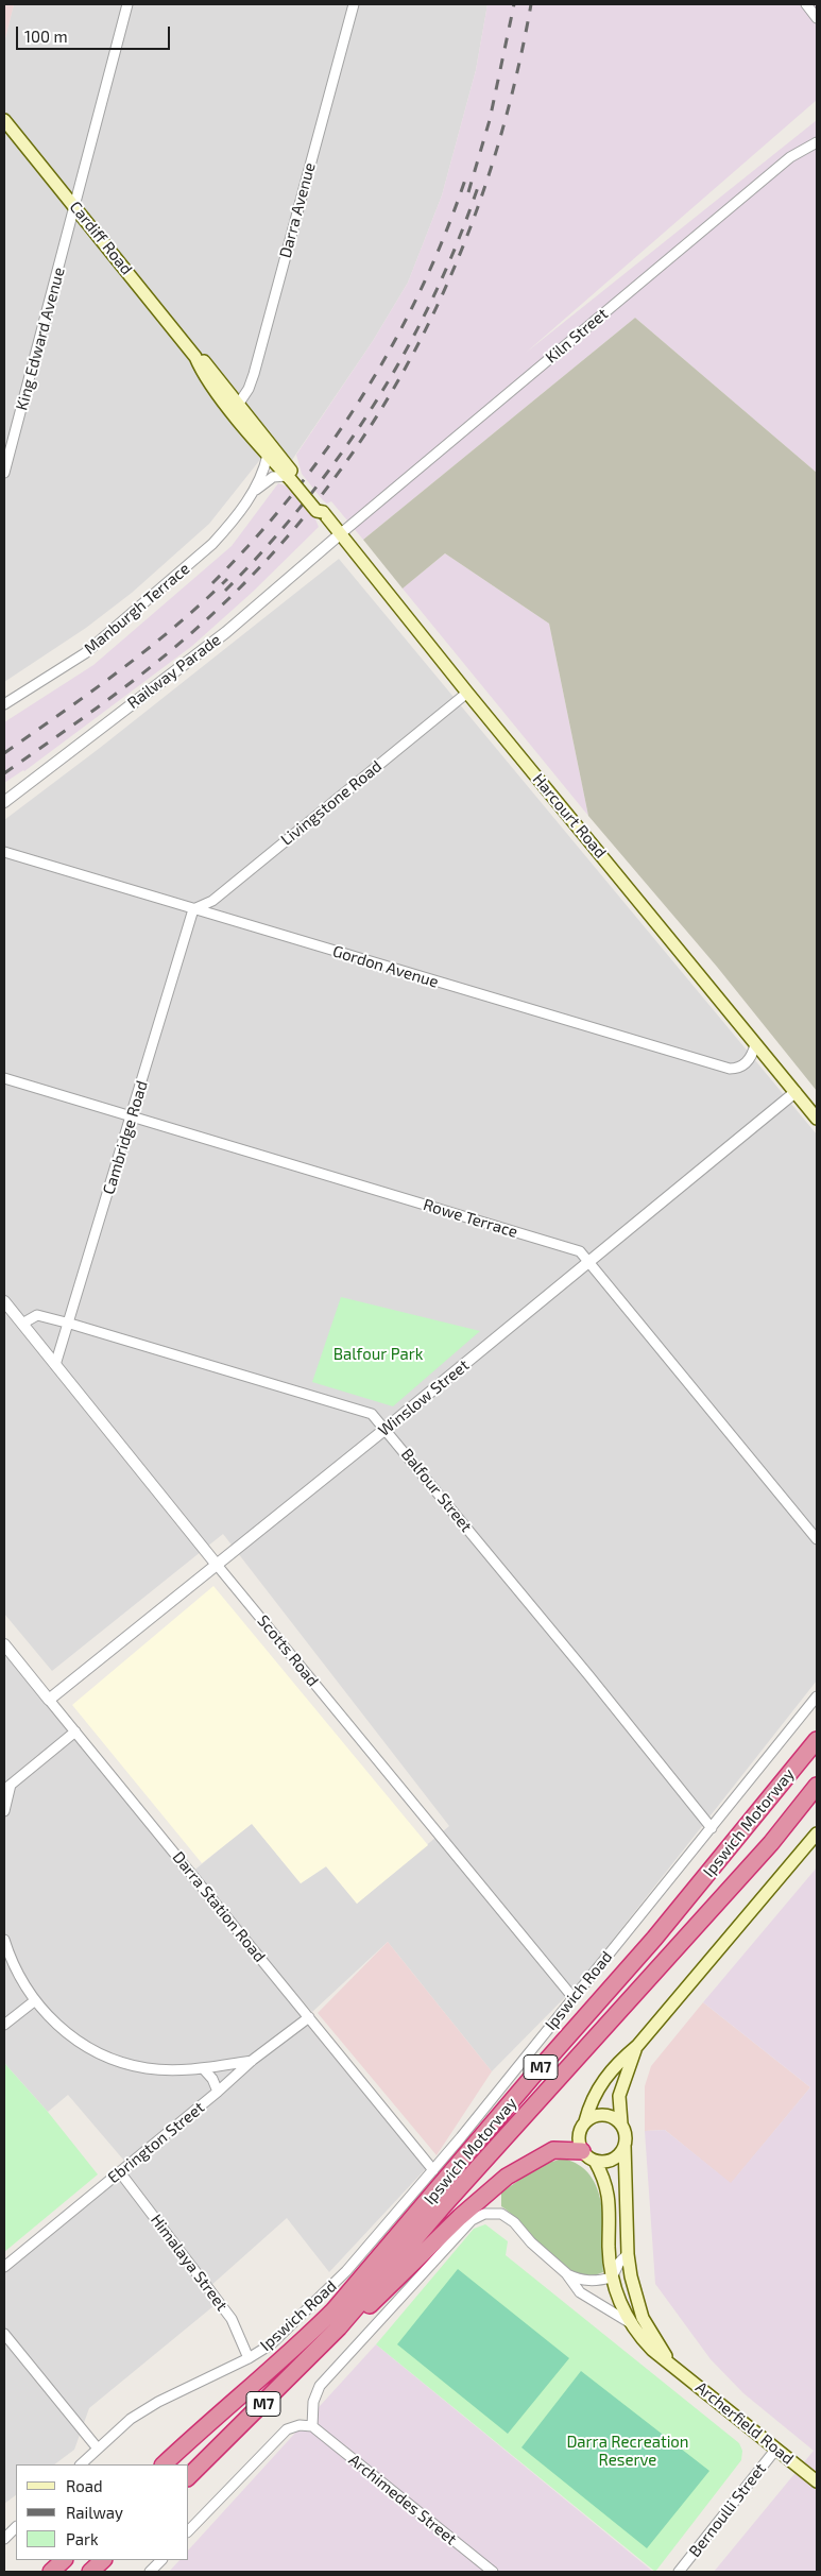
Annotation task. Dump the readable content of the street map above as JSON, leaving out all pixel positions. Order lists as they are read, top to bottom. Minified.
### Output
{"streets":{"highway":["Ipswich Motorway","M7"],"main road":["Cardiff Road","Harcourt Road","Archerfield Road"],"street":["Darra Avenue","Kiln Street","King Edward Avenue","Manburgh Terrace","Railway Parade","Livingstone Road","Gordon Avenue","Cambridge Road","Rowe Terrace","Winslow Street","Balfour Street","Scotts Road","Darra Station Road","Ipswich Road","Ebrington Street","Himalaya Street","Archimedes Street","Bernoulli Street"]},"crossings":[["Darra Avenue","Cardiff Road"],["Cardiff Road","King Edward Avenue"],["Cardiff Road","Manburgh Terrace"],["Cardiff Road","Harcourt Road"],["Kiln Street","Railway Parade"],["Kiln Street","Harcourt Road"],["Manburgh Terrace","Harcourt Road"],["Railway Parade","Harcourt Road"],["Livingstone Road","Harcourt Road"],["Livingstone Road","Gordon Avenue"],["Livingstone Road","Cambridge Road"],["Harcourt Road","Gordon Avenue"],["Harcourt Road","Winslow Street"],["Gordon Avenue","Cambridge Road"],["Cambridge Road","Rowe Terrace"],["Cambridge Road","Balfour Street"],["Cambridge Road","Scotts Road"],["Rowe Terrace","Winslow Street"],["Winslow Street","Balfour Street"],["Winslow Street","Scotts Road"],["Winslow Street","Darra Station Road"],["Balfour Street","Scotts Road"],["Balfour Street","Ipswich Road"],["Scotts Road","Ipswich Road"],["Darra Station Road","Ipswich Road"],["Darra Station Road","Ebrington Street"],["Ipswich Road","Himalaya Street"],["Ebrington Street","Himalaya Street"],["Archerfield Road","Bernoulli Street"]],"parks":["Balfour Park","Darra Recreation Reserve"],"legend":["Road","Railway","Park"],"scale_bar":"100 m"}
